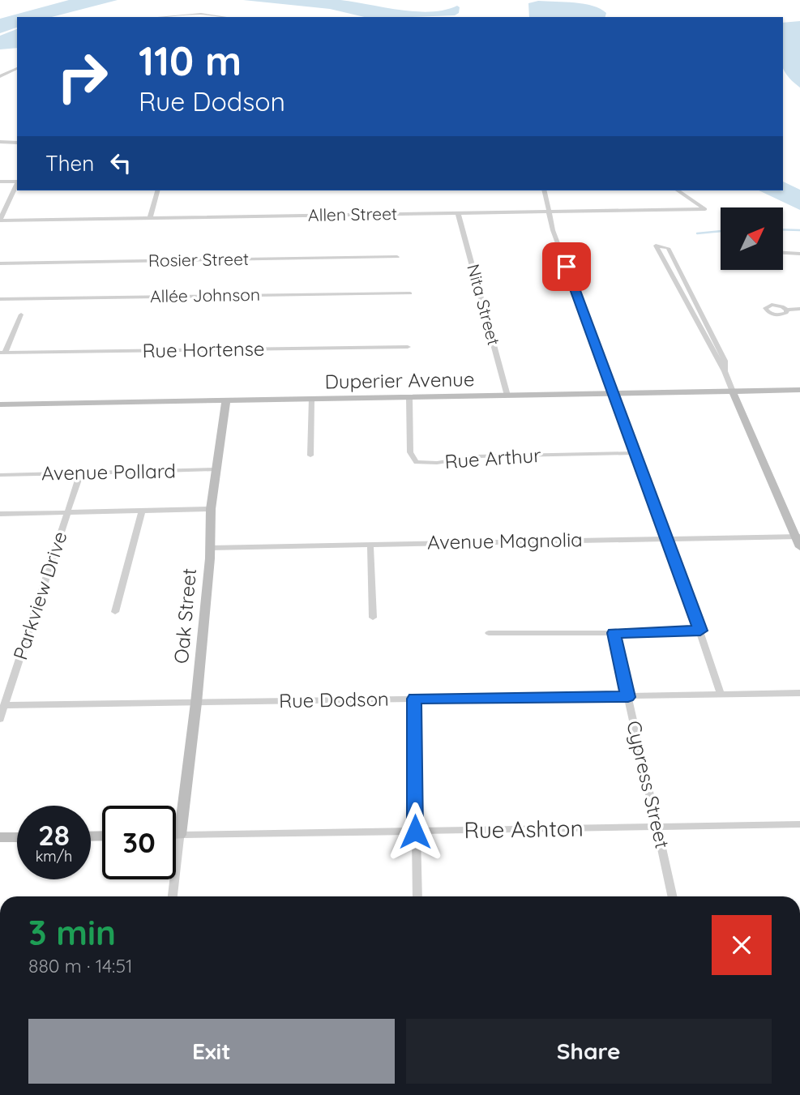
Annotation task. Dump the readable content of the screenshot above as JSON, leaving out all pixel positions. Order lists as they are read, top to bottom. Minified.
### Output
{"streets":{"main road":["Duperier Avenue","Oak Street"],"street":["Allen Street","Rosier Street","Allée Johnson","Nita Street","Rue Hortense","Rue Arthur","Avenue Pollard","Avenue Magnolia","Parkview Drive","Rue Dodson","Cypress Street","Rue Ashton"]},"crossings":[["Allen Street","Nita Street"],["Nita Street","Duperier Avenue"],["Duperier Avenue","Rue Arthur"],["Duperier Avenue","Oak Street"],["Avenue Pollard","Parkview Drive"],["Avenue Pollard","Oak Street"],["Avenue Magnolia","Oak Street"],["Parkview Drive","Rue Dodson"],["Oak Street","Rue Dodson"],["Oak Street","Rue Ashton"],["Rue Dodson","Cypress Street"],["Cypress Street","Rue Ashton"]],"north":"top right","page":{"turn":["110 m","Rue Dodson"],"then":"Then","speed":"28 km/h","limit":"30","heading":["3 min","880 m · 14:51"],"buttons":["Exit","Share"]}}
